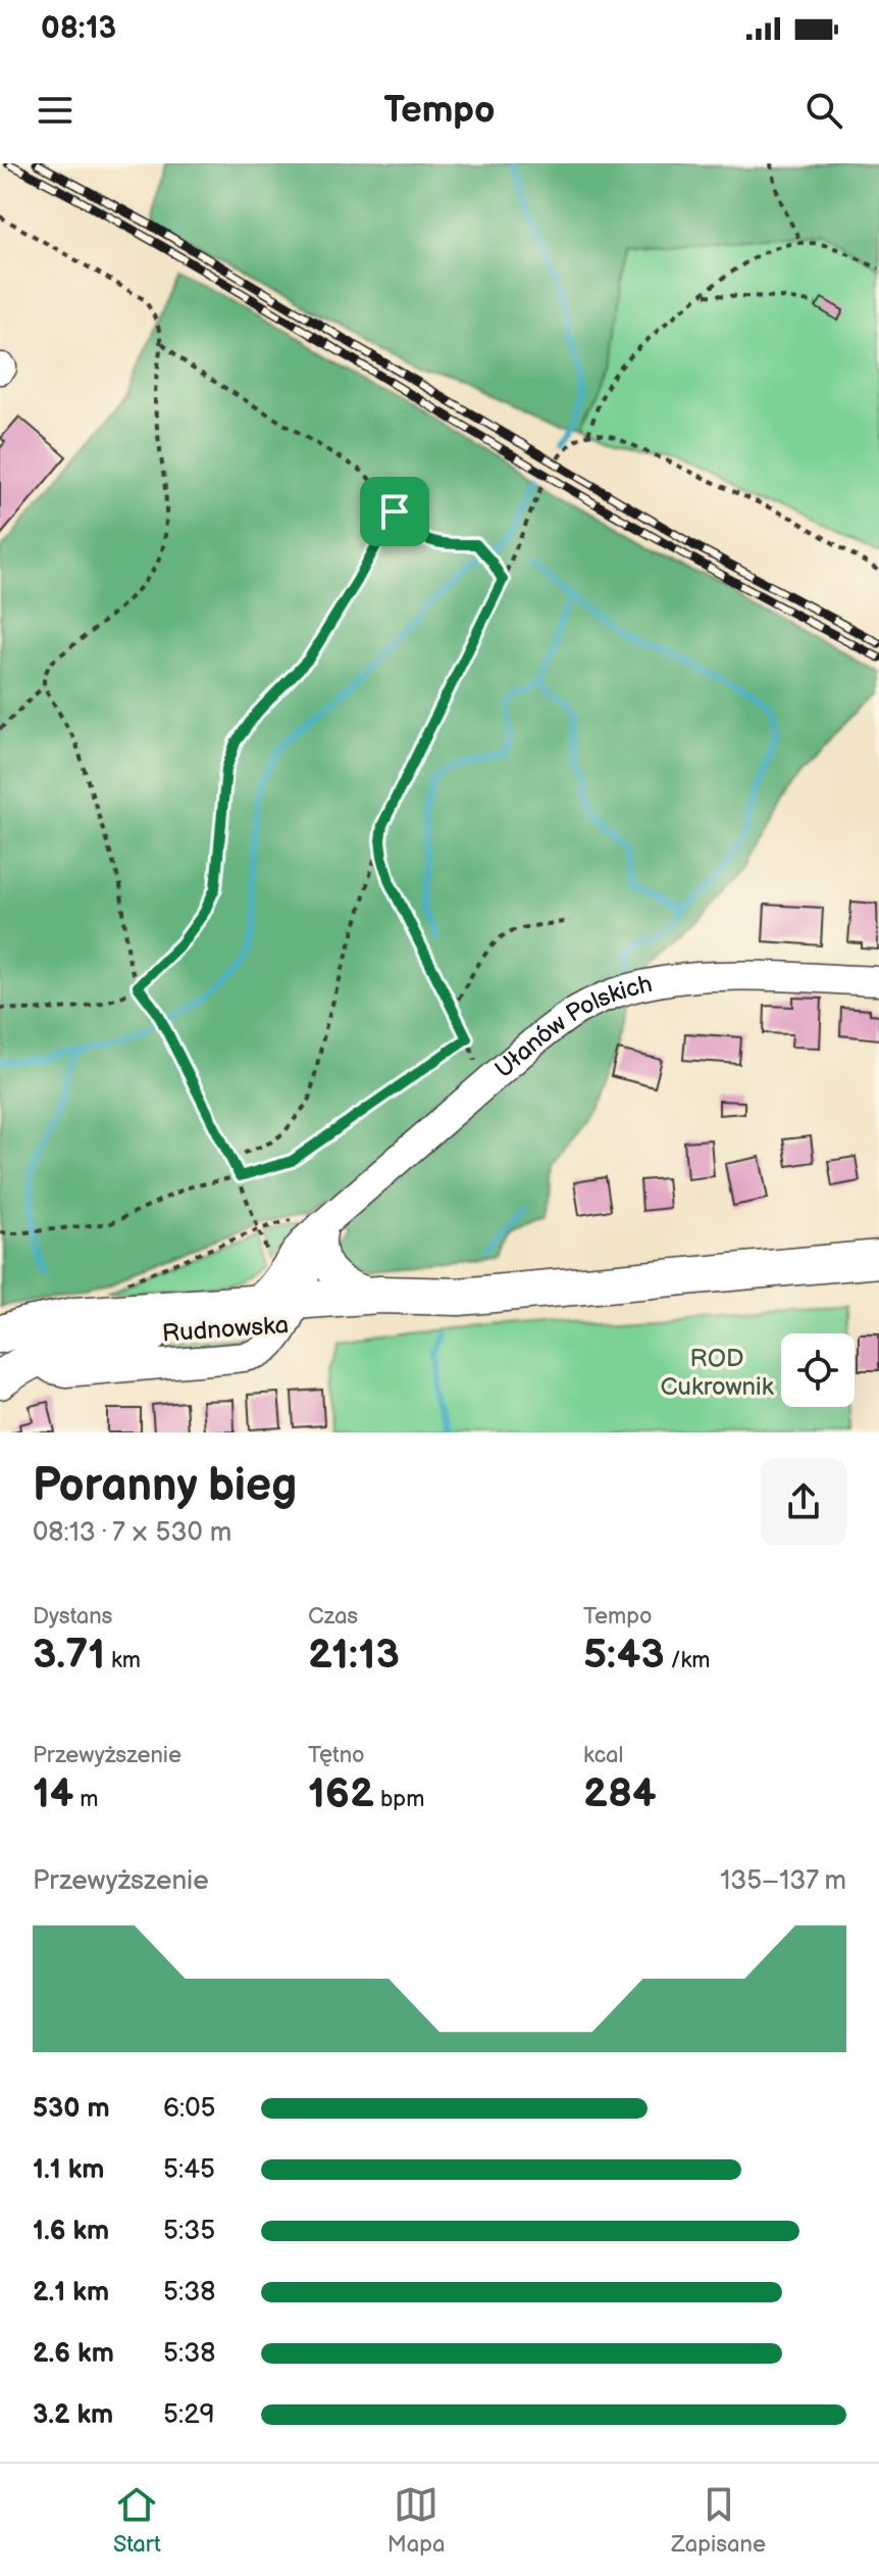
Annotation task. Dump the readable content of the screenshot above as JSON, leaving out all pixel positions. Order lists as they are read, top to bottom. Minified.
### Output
{"streets":{"main road":["Rudnowska"],"street":["Ułanów Polskich"]},"crossings":[["Ułanów Polskich","Rudnowska"]],"parks":["ROD Cukrownik"],"page":{"status":"08:13","header":"Tempo","heading":["Poranny bieg","08:13 · 7 × 530 m"],"stats":[["Dystans","3.71 km"],["Czas","21:13"],["Tempo","5:43 /km"],["Przewyższenie","14 m"],["Tętno","162 bpm"],["kcal","284"]],"chart":["Przewyższenie","135–137 m"],"list":[{"name":"530 m","note":"6:05"},{"name":"1.1 km","note":"5:45"},{"name":"1.6 km","note":"5:35"},{"name":"2.1 km","note":"5:38"},{"name":"2.6 km","note":"5:38"},{"name":"3.2 km","note":"5:29"}],"tabs":["Start","Mapa","Zapisane"]}}
